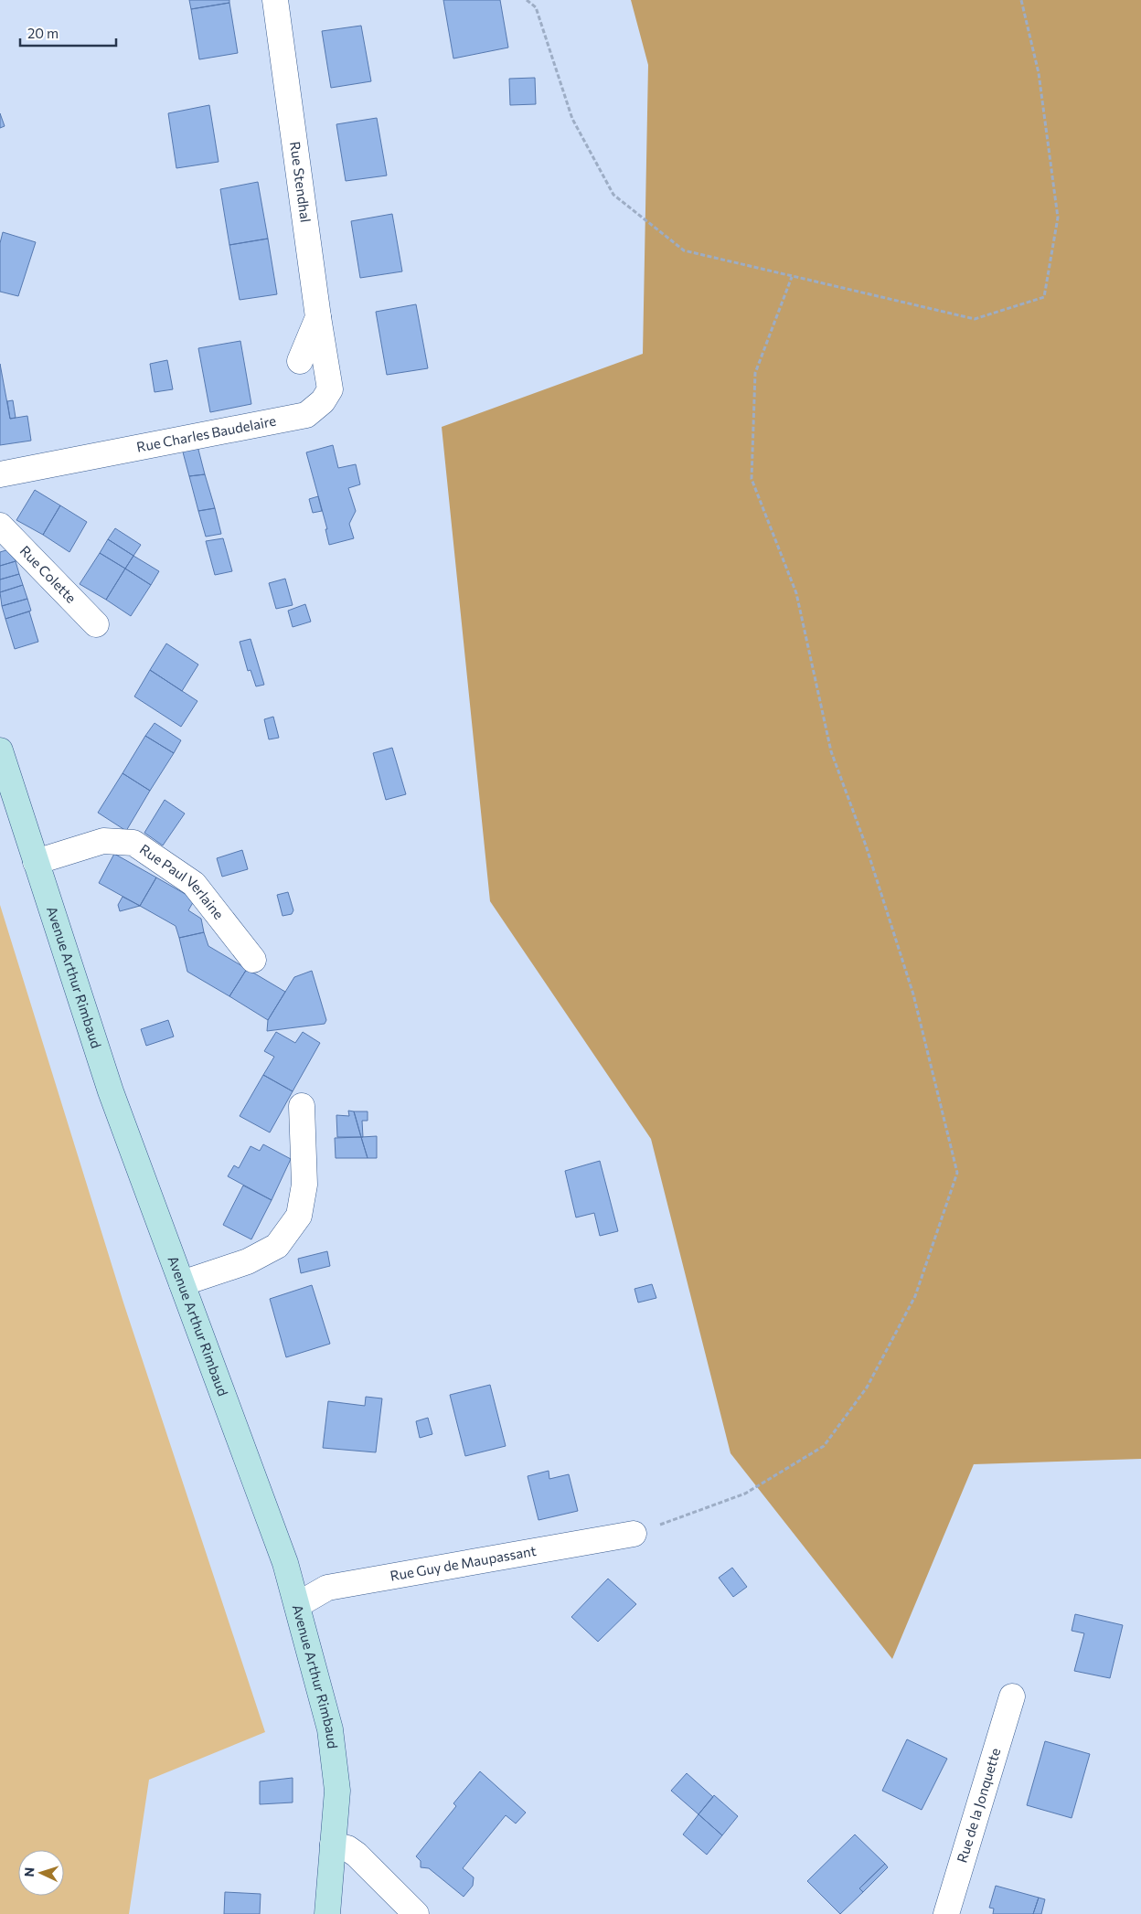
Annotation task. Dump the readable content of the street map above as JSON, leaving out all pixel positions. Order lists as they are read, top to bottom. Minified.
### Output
{"streets":{"street":["Rue Stendhal","Rue Charles Baudelaire","Rue Colette","Rue Paul Verlaine","Avenue Arthur Rimbaud","Rue Guy de Maupassant","Rue de la Jonquette"]},"crossings":[["Rue Stendhal","Rue Charles Baudelaire"],["Rue Paul Verlaine","Avenue Arthur Rimbaud"],["Avenue Arthur Rimbaud","Rue Guy de Maupassant"]],"scale_bar":"20 m","north":"left"}
